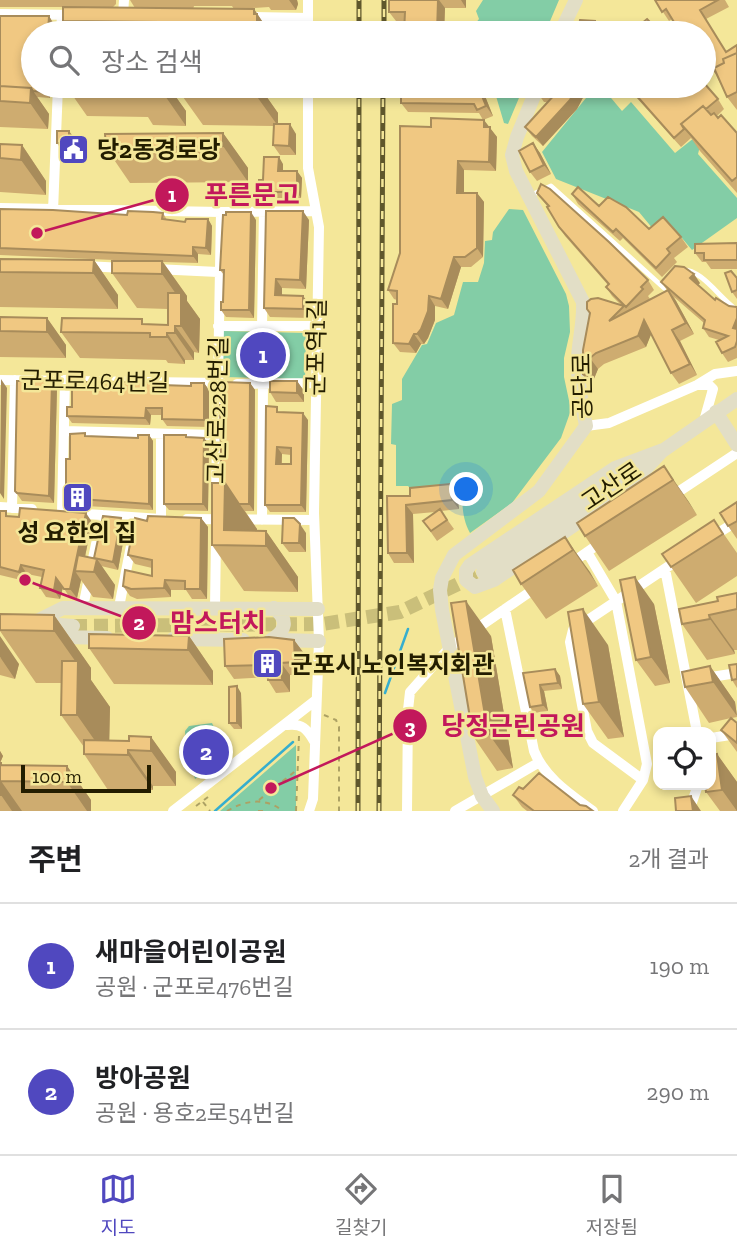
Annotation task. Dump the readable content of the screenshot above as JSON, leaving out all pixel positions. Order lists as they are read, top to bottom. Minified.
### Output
{"streets":{"street":["군포역1길","군포로464번길","공단로","고산로228번길","고산로"]},"crossings":[["군포역1길","군포로464번길"],["군포로464번길","고산로228번길"]],"places":{"public building":["당2동경로당"],"other":["푸른문고","맘스터치","당정근린공원"],"building":["성 요한의 집","군포시 노인복지회관"]},"scale_bar":"100 m","page":{"search":"장소 검색","pins":["1","2"],"scale":"100 m","heading":["주변","2개 결과"],"list":[{"mark":"1","name":"새마을어린이공원","note":"공원 · 군포로476번길","value":"190 m"},{"mark":"2","name":"방아공원","note":"공원 · 용호2로54번길","value":"290 m"}],"nav":["지도","길찾기","저장됨"]}}
